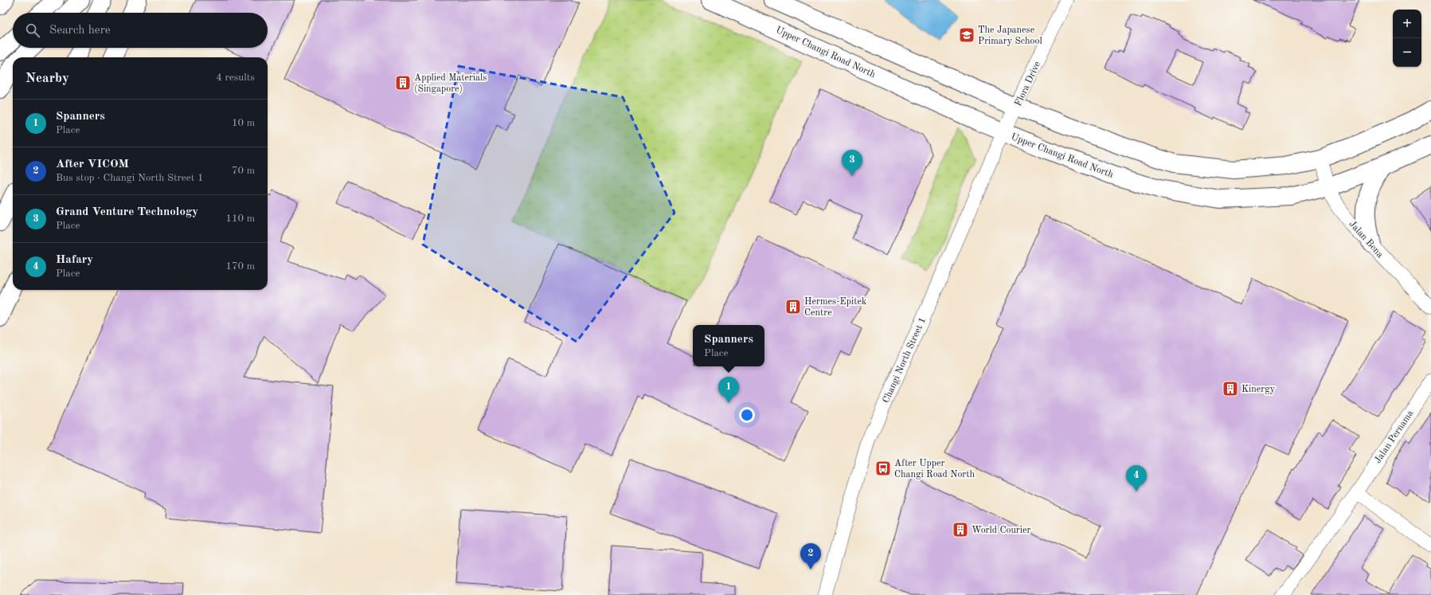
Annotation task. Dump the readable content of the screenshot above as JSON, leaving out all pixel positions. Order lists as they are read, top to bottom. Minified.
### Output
{"streets":{"main road":["Upper Changi Road North"],"street":["Flora Drive","Jalan Bena","Changi North Street 1","Jalan Pernama"]},"crossings":[["Upper Changi Road North","Flora Drive"],["Upper Changi Road North","Jalan Bena"],["Upper Changi Road North","Changi North Street 1"],["Flora Drive","Changi North Street 1"]],"places":{"school or university":["The Japanese Primary School"],"building":["Applied Materials (Singapore)","Hermes-Epitek Centre","Kinergy","World Courier"],"bus stop":["After Upper Changi Road North"]},"page":{"map_buttons":["+","−"],"search":"Search here","heading":["Nearby","4 results"],"list":[{"mark":"1","name":"Spanners","note":"Place","value":"10 m"},{"mark":"2","name":"After VICOM","note":"Bus stop · Changi North Street 1","value":"70 m"},{"mark":"3","name":"Grand Venture Technology","note":"Place","value":"110 m"},{"mark":"4","name":"Hafary","note":"Place","value":"170 m"}],"pins":["3","1","4","2"],"popup":["Spanners","Place"]}}
